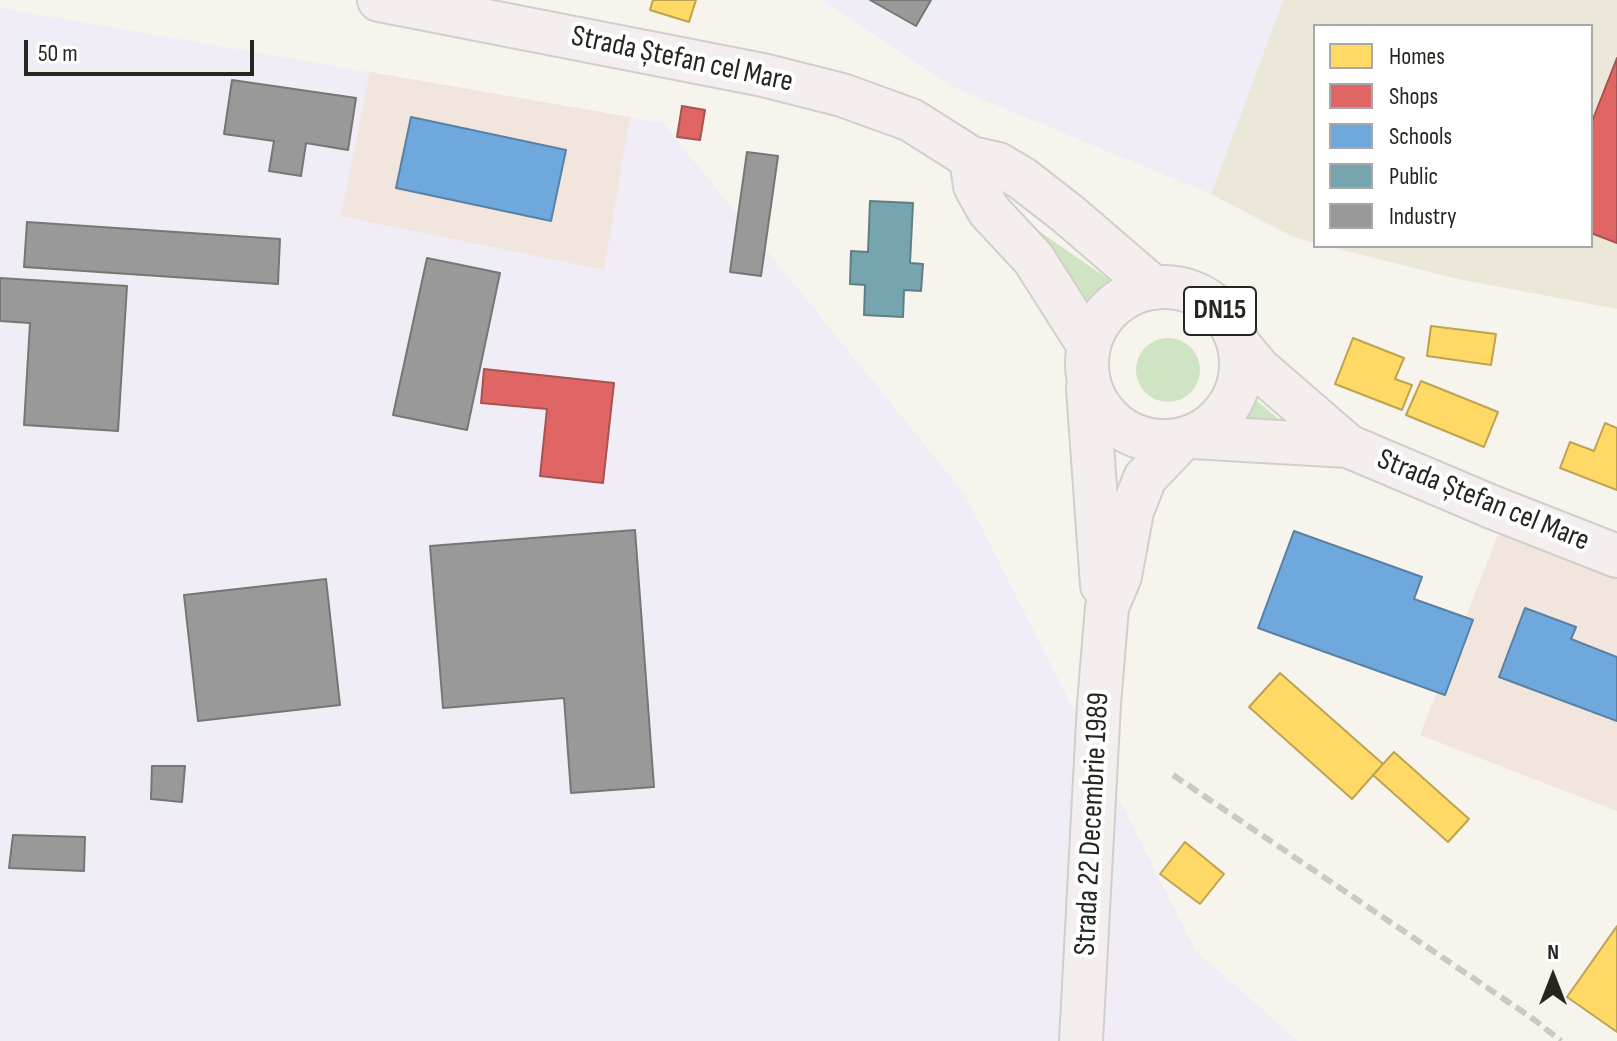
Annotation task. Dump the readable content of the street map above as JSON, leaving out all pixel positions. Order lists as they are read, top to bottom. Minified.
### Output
{"streets":{"main road":["Strada Ștefan cel Mare","DN15","Strada 22 Decembrie 1989"]},"crossings":[["Strada Ștefan cel Mare","DN15"],["Strada Ștefan cel Mare","Strada 22 Decembrie 1989"],["DN15","Strada 22 Decembrie 1989"]],"legend":["Homes","Shops","Schools","Public","Industry"],"scale_bar":"50 m","north":"top"}
